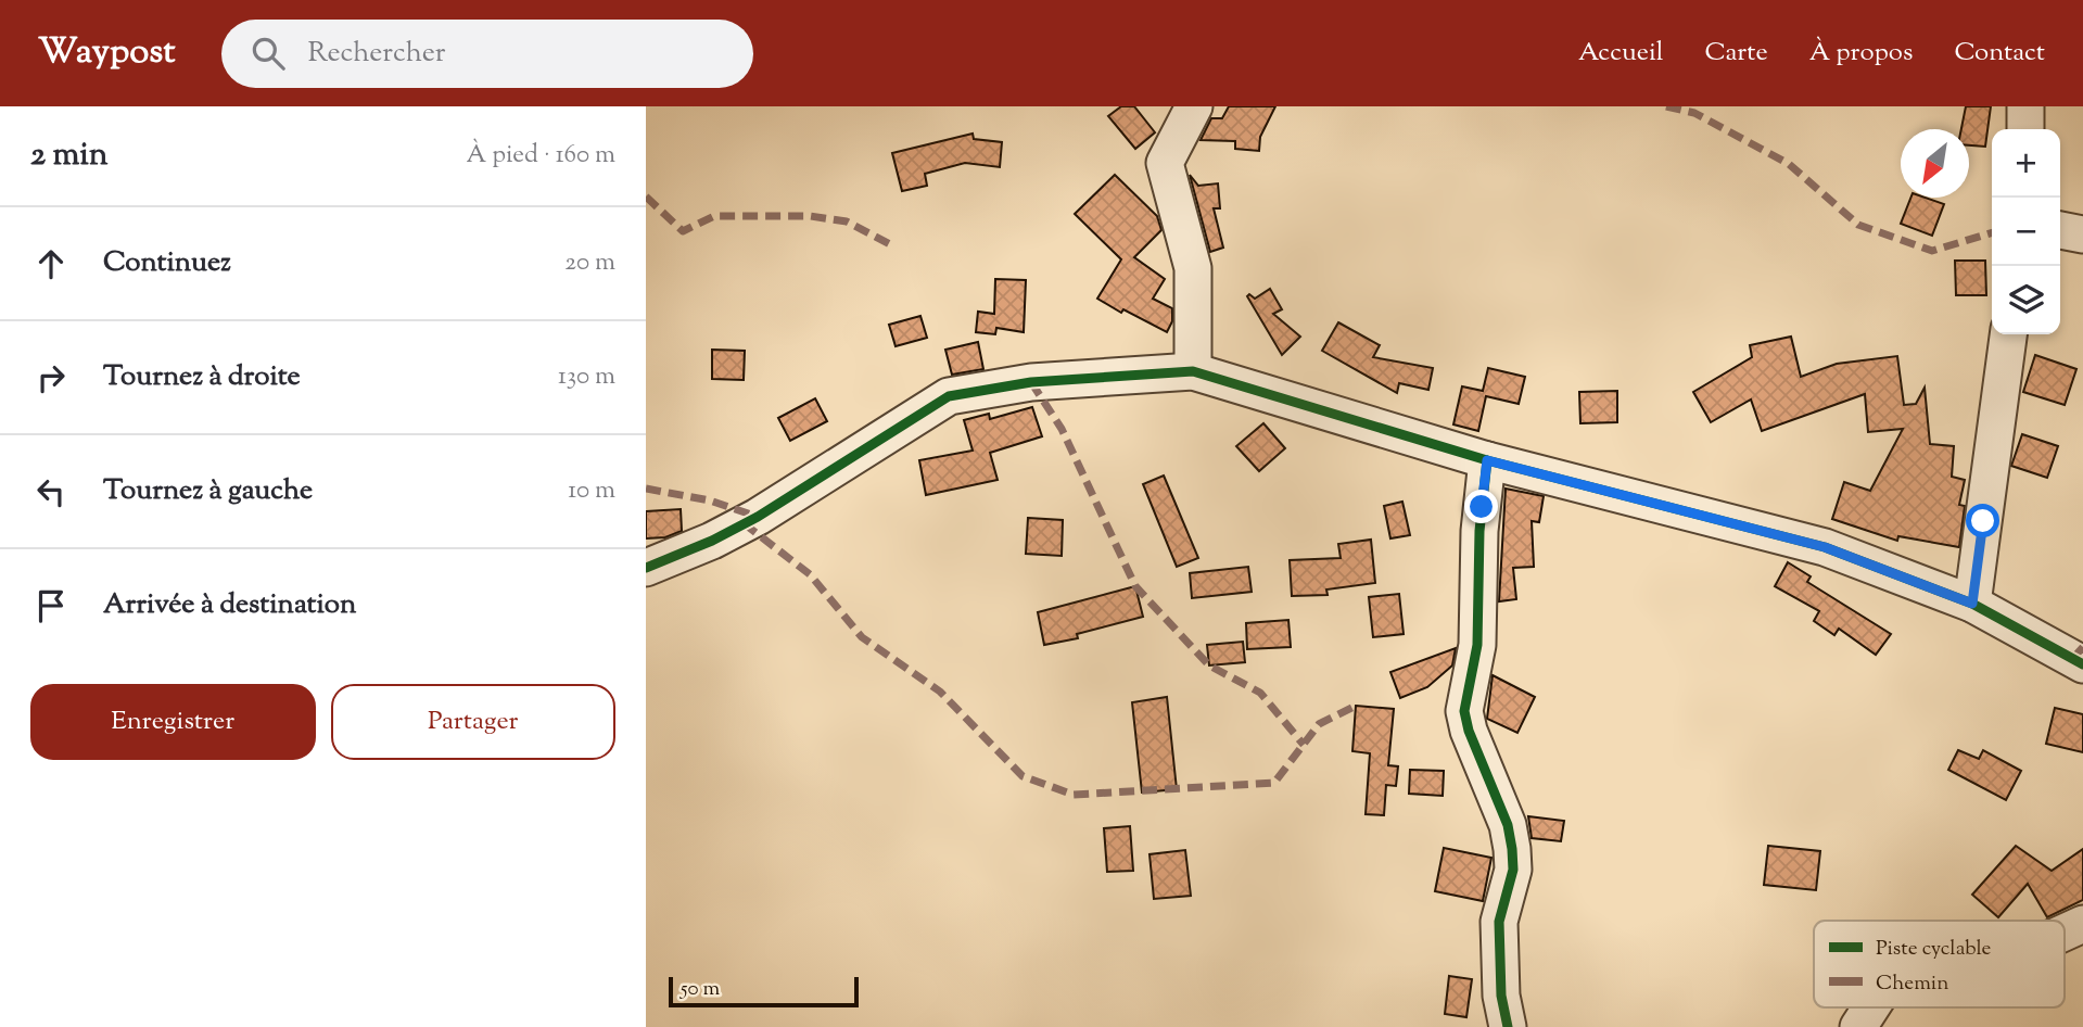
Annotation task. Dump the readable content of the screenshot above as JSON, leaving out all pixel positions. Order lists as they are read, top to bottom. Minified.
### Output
{"legend":["Piste cyclable","Chemin"],"scale_bar":"50 m","north":"bottom left","page":{"header":"Waypost","search":"Rechercher","nav":["Accueil","Carte","À propos","Contact"],"heading":["2 min","À pied · 160 m"],"map_buttons":["+","−"],"list":[["Continuez","20 m"],["Tournez à droite","130 m"],["Tournez à gauche","10 m"],"Arrivée à destination"],"buttons":["Enregistrer","Partager"],"scale":"50 m"}}
